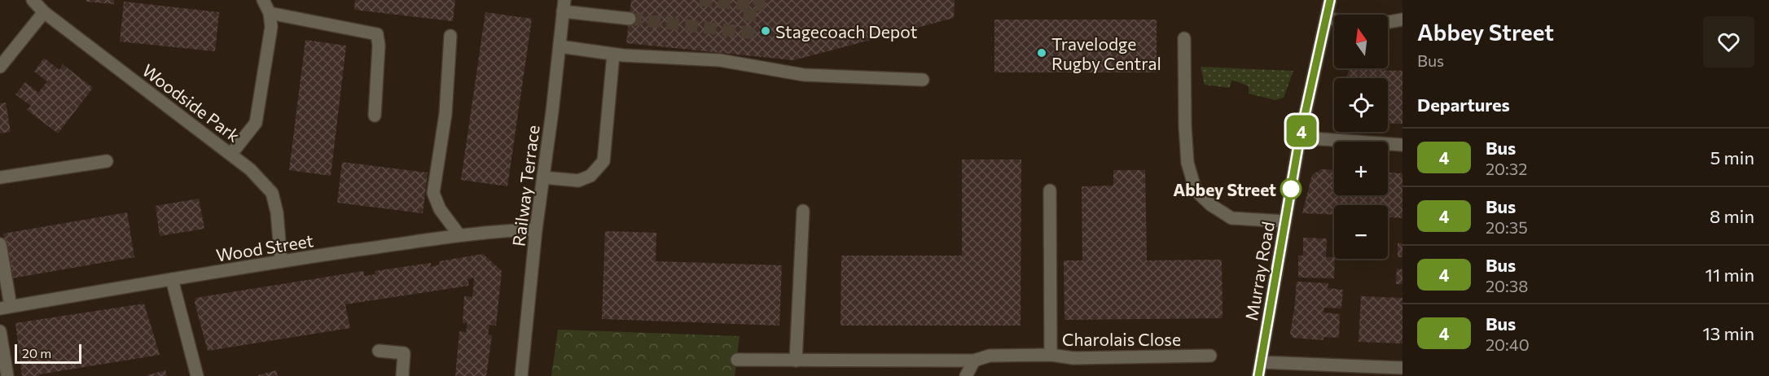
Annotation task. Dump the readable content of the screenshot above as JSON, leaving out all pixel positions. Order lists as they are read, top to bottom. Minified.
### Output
{"streets":{"street":["Woodside Park","Railway Terrace","Wood Street","Murray Road","Charolais Close"]},"crossings":[["Woodside Park","Wood Street"],["Railway Terrace","Wood Street"]],"places":["Stagecoach Depot","Travelodge Rugby Central","Abbey Street"],"lines":["bus line 4"],"scale_bar":"20 m","north":"top","page":{"on_map":"4","heading":[["Abbey Street","Bus"],"Departures"],"map_buttons":["+","−"],"list":[{"mark":"4","name":"Bus","note":"20:32","value":"5 min"},{"mark":"4","name":"Bus","note":"20:35","value":"8 min"},{"mark":"4","name":"Bus","note":"20:38","value":"11 min"},{"mark":"4","name":"Bus","note":"20:40","value":"13 min"}],"scale":"20 m"}}
